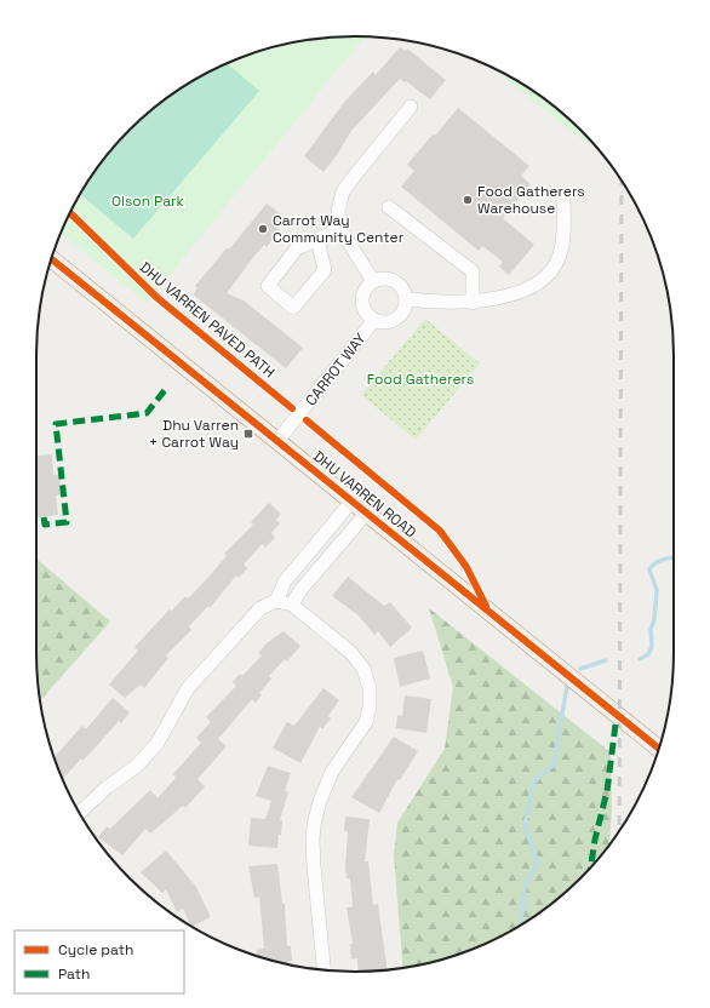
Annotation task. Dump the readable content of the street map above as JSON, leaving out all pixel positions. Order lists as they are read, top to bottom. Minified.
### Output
{"streets":{"main road":["DHU VARREN ROAD"],"street":["CARROT WAY"],"cycle path":["DHU VARREN PAVED PATH"]},"crossings":[["CARROT WAY","DHU VARREN ROAD"]],"parks":["Olson Park","Food Gatherers"],"places":{"other":["Food Gatherers Warehouse","Carrot Way Community Center"],"transit":["Dhu Varren + Carrot Way"]},"legend":["Cycle path","Path"]}
